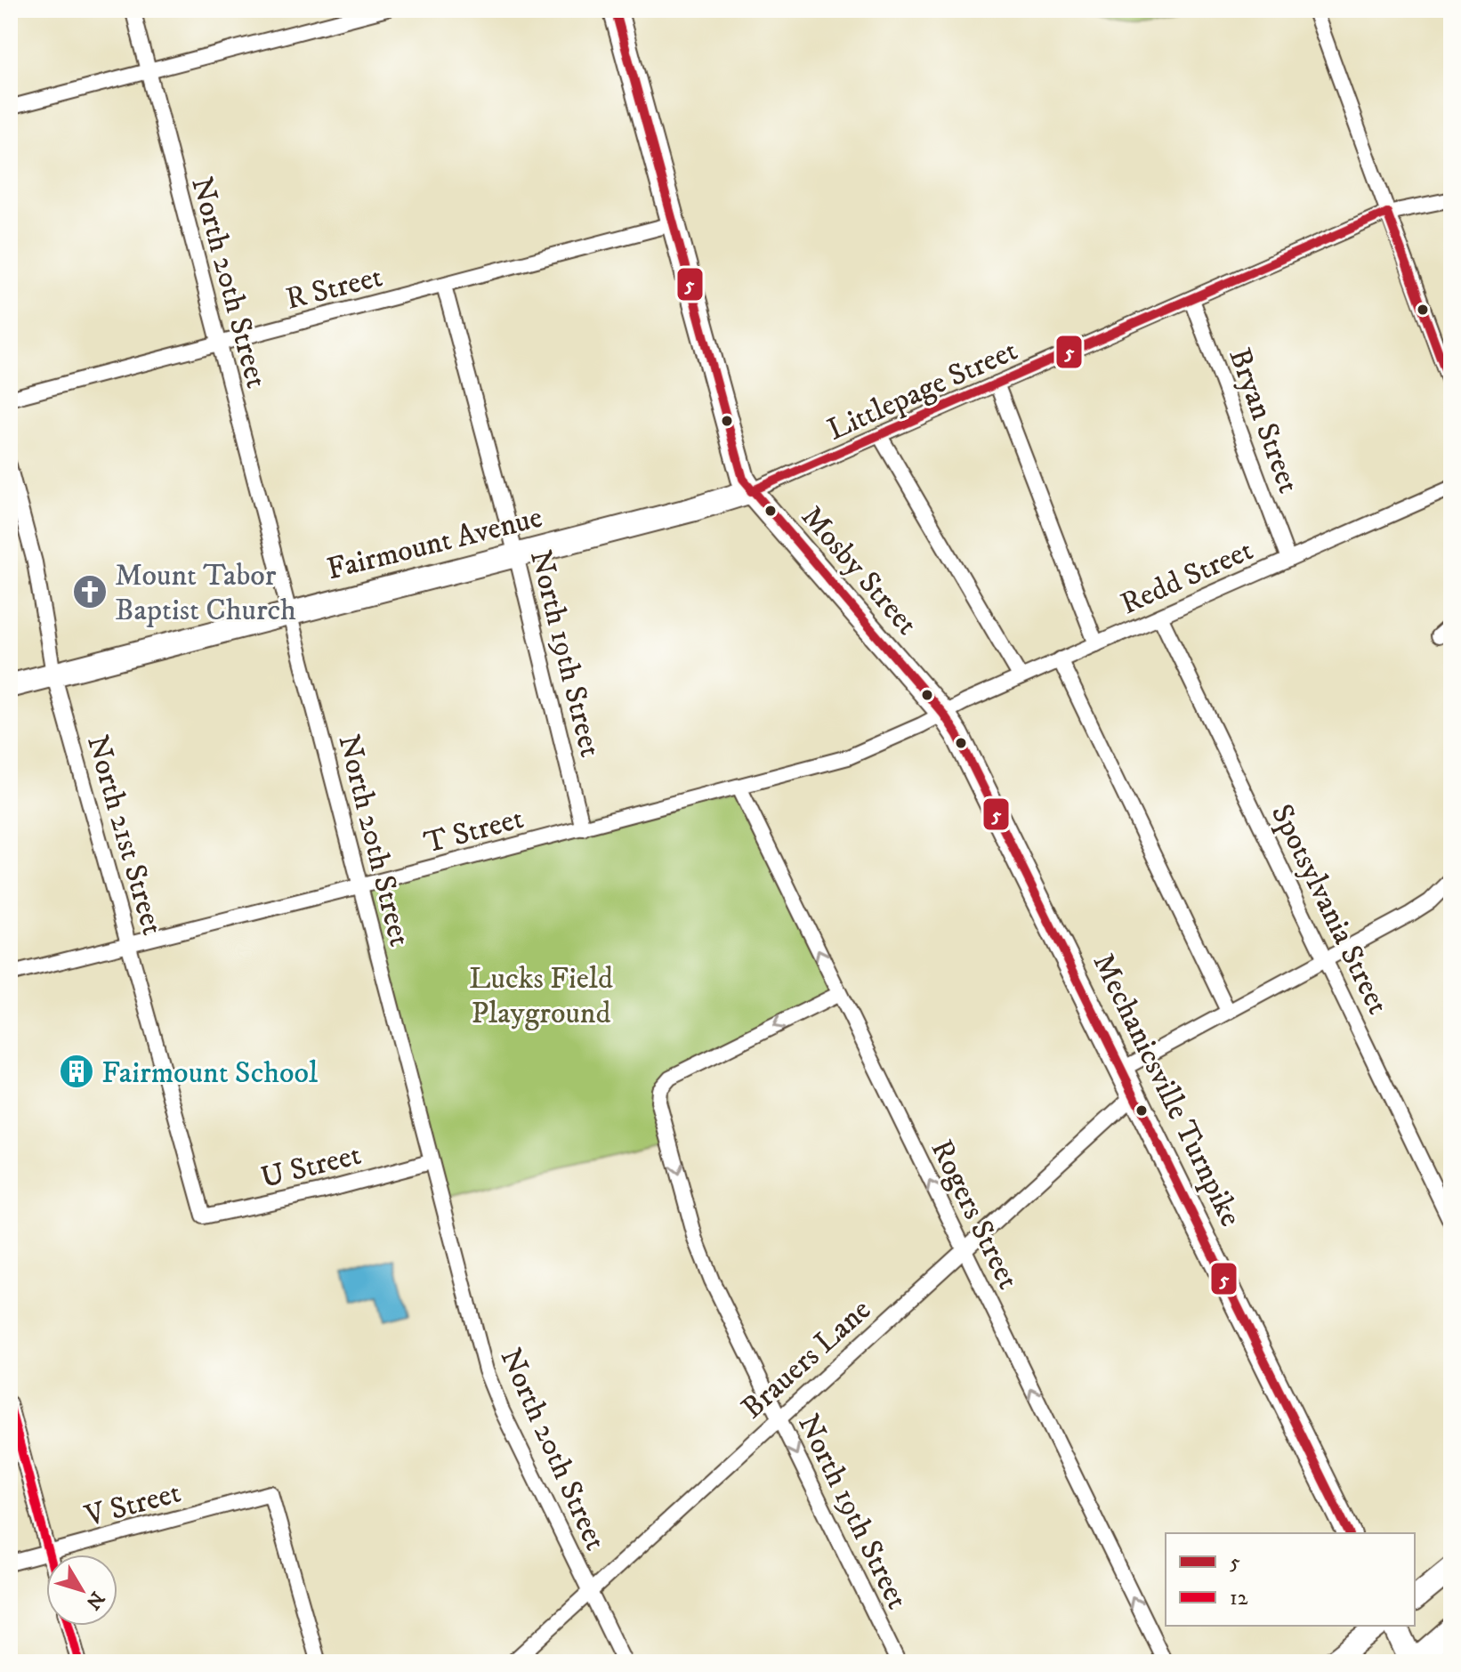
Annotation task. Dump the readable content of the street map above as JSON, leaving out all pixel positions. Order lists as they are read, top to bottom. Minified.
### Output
{"streets":{"main road":["Fairmount Avenue","Mosby Street","Mechanicsville Turnpike"],"street":["North 20th Street","R Street","Littlepage Street","Bryan Street","Redd Street","North 19th Street","T Street","North 21st Street","Spotsylvania Street","U Street","Rogers Street","Brauers Lane","V Street"]},"crossings":[["North 20th Street","R Street"],["North 20th Street","Fairmount Avenue"],["North 20th Street","T Street"],["North 20th Street","U Street"],["North 20th Street","Brauers Lane"],["R Street","Mosby Street"],["R Street","North 19th Street"],["Littlepage Street","Bryan Street"],["Littlepage Street","Fairmount Avenue"],["Littlepage Street","Mosby Street"],["Bryan Street","Redd Street"],["Fairmount Avenue","Mosby Street"],["Fairmount Avenue","North 19th Street"],["Fairmount Avenue","North 21st Street"],["Mosby Street","Redd Street"],["Mosby Street","T Street"],["Mosby Street","Mechanicsville Turnpike"],["Redd Street","T Street"],["Redd Street","Spotsylvania Street"],["Redd Street","Mechanicsville Turnpike"],["North 19th Street","T Street"],["North 19th Street","Rogers Street"],["North 19th Street","Brauers Lane"],["T Street","North 21st Street"],["T Street","Mechanicsville Turnpike"],["T Street","Rogers Street"],["North 21st Street","U Street"],["Mechanicsville Turnpike","Brauers Lane"],["Rogers Street","Brauers Lane"]],"one_way":["North 19th Street","Rogers Street"],"parks":["Lucks Field Playground"],"places":{"church":["Mount Tabor Baptist Church"],"building":["Fairmount School"]},"lines":["transit line 5","transit line 12"],"legend":["5","12"],"north":"bottom right"}
